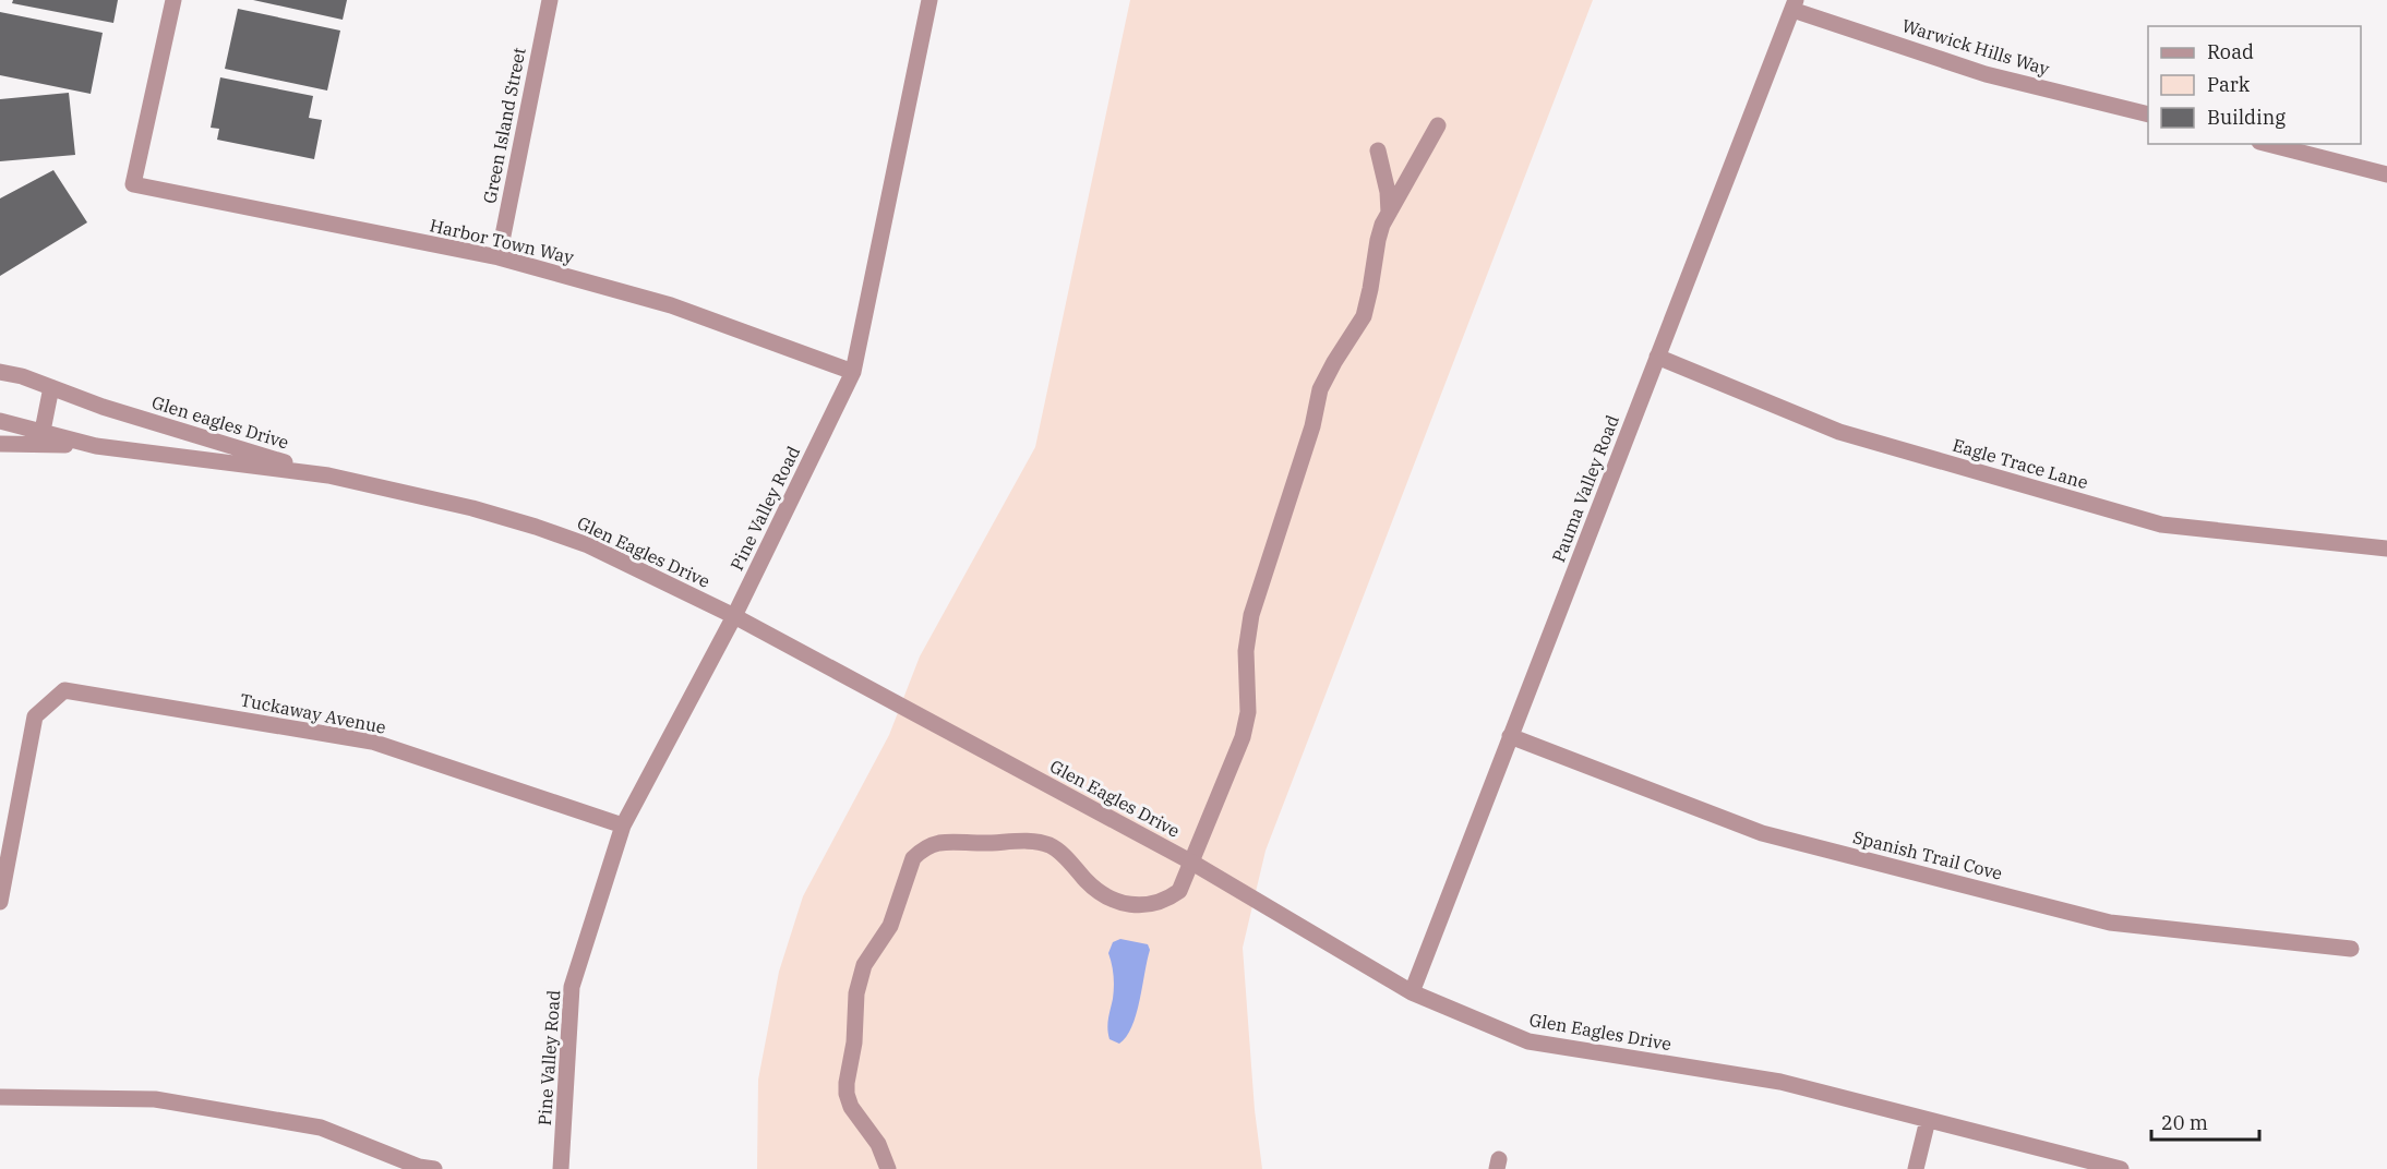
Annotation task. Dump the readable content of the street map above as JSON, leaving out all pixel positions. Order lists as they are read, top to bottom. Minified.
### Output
{"streets":{"street":["Warwick Hills Way","Green Island Street","Harbor Town Way","Glen eagles Drive","Eagle Trace Lane","Pauma Valley Road","Pine Valley Road","Glen Eagles Drive","Tuckaway Avenue","Spanish Trail Cove"]},"crossings":[["Warwick Hills Way","Pauma Valley Road"],["Green Island Street","Harbor Town Way"],["Harbor Town Way","Pine Valley Road"],["Glen eagles Drive","Glen Eagles Drive"],["Eagle Trace Lane","Pauma Valley Road"],["Pauma Valley Road","Glen Eagles Drive"],["Pauma Valley Road","Spanish Trail Cove"],["Pine Valley Road","Glen Eagles Drive"],["Pine Valley Road","Tuckaway Avenue"]],"legend":["Road","Park","Building"],"scale_bar":"20 m"}
